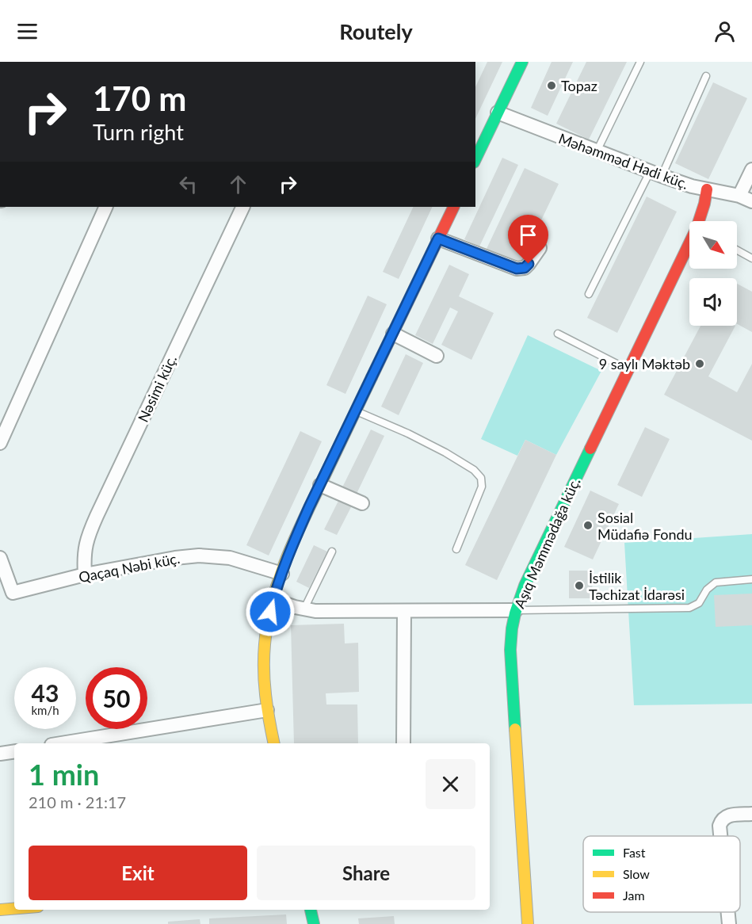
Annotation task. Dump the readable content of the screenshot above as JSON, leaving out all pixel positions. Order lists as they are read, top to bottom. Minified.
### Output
{"streets":{"street":["Məhəmməd Hadi küç.","Nəsimi küç.","Aşıq Məmmədağa küç.","Qaçaq Nəbi küç."]},"crossings":[["Məhəmməd Hadi küç.","Aşıq Məmmədağa küç."],["Nəsimi küç.","Qaçaq Nəbi küç."]],"places":["Topaz","9 saylı Məktəb","Sosial Müdafiə Fondu","İstilik Təchizat İdarəsi"],"legend":["Fast","Slow","Jam"],"north":"bottom right","page":{"header":"Routely","turn":["170 m","Turn right"],"speed":"43 km/h","limit":"50","heading":["1 min","210 m · 21:17"],"buttons":["Exit","Share"]}}
